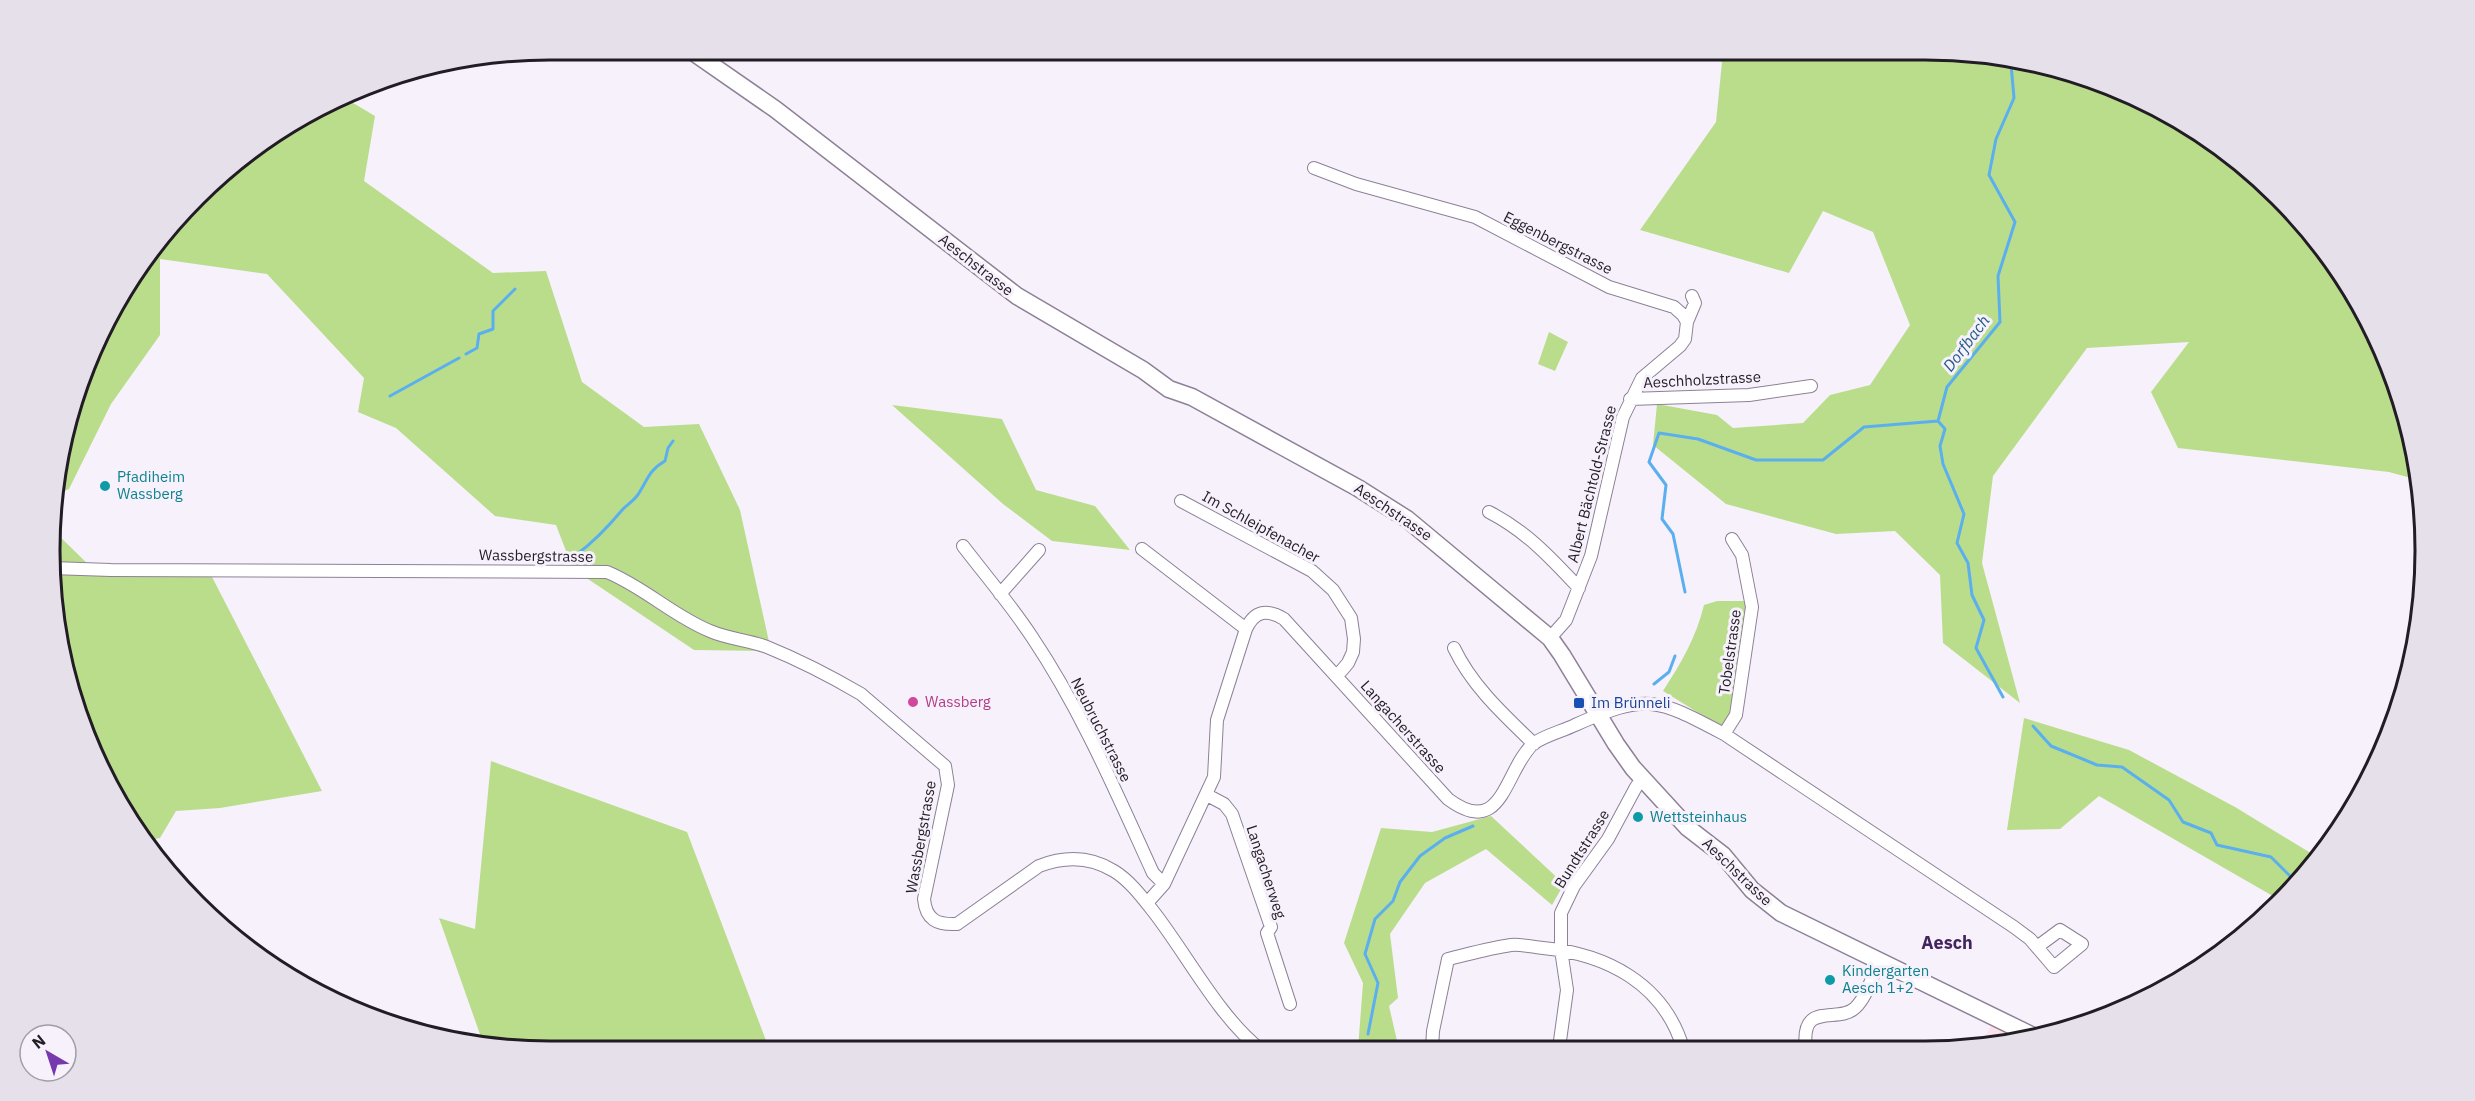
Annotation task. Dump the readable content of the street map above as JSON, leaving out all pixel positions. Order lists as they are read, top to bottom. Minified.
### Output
{"streets":{"main road":["Aeschstrasse"],"street":["Eggenbergstrasse","Aeschholzstrasse","Albert Bächtold-Strasse","Im Schleipfenacher","Wassbergstrasse","Tobelstrasse","Langacherstrasse","Neubruchstrasse","Bundtstrasse","Langacherweg"]},"crossings":[["Aeschstrasse","Albert Bächtold-Strasse"],["Aeschstrasse","Bundtstrasse"],["Aeschholzstrasse","Albert Bächtold-Strasse"],["Im Schleipfenacher","Langacherstrasse"]],"districts":["Aesch"],"water":["Dorfbach"],"places":{"other":["Pfadiheim Wassberg","Wassberg","Wettsteinhaus","Kindergarten Aesch 1+2"],"transit":["Im Brünneli"]},"north":"top left"}
